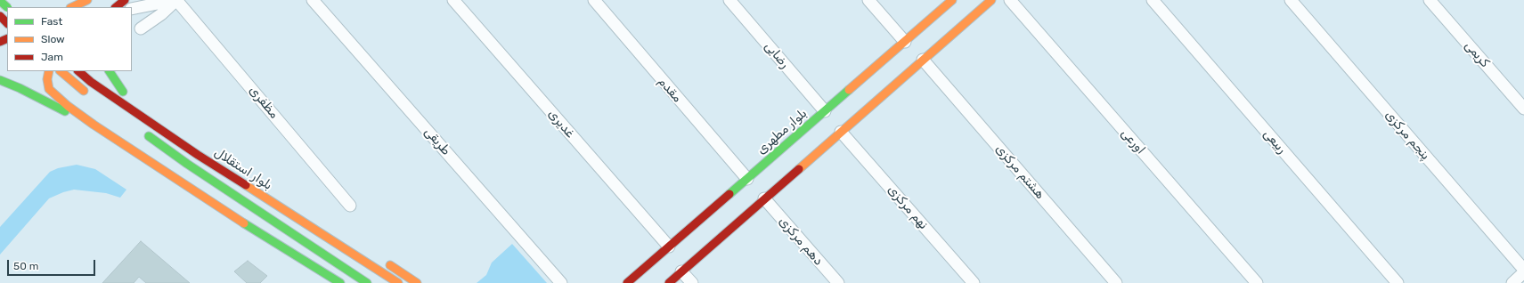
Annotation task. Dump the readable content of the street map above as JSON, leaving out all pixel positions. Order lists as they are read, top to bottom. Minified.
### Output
{"streets":{"main road":["بلوار مطهری","بلوار استقلال"],"street":["کریمی","رضایی","مقدم","مظفری","غدیری","پنجم مرکزی","طریقی","اورعی","ربیعی","هشتم مرکزی","نهم مرکزی","دهم مرکزی"]},"crossings":[["رضایی","بلوار مطهری"],["مقدم","بلوار مطهری"],["غدیری","بلوار مطهری"]],"legend":["Fast","Slow","Jam"],"scale_bar":"50 m"}
